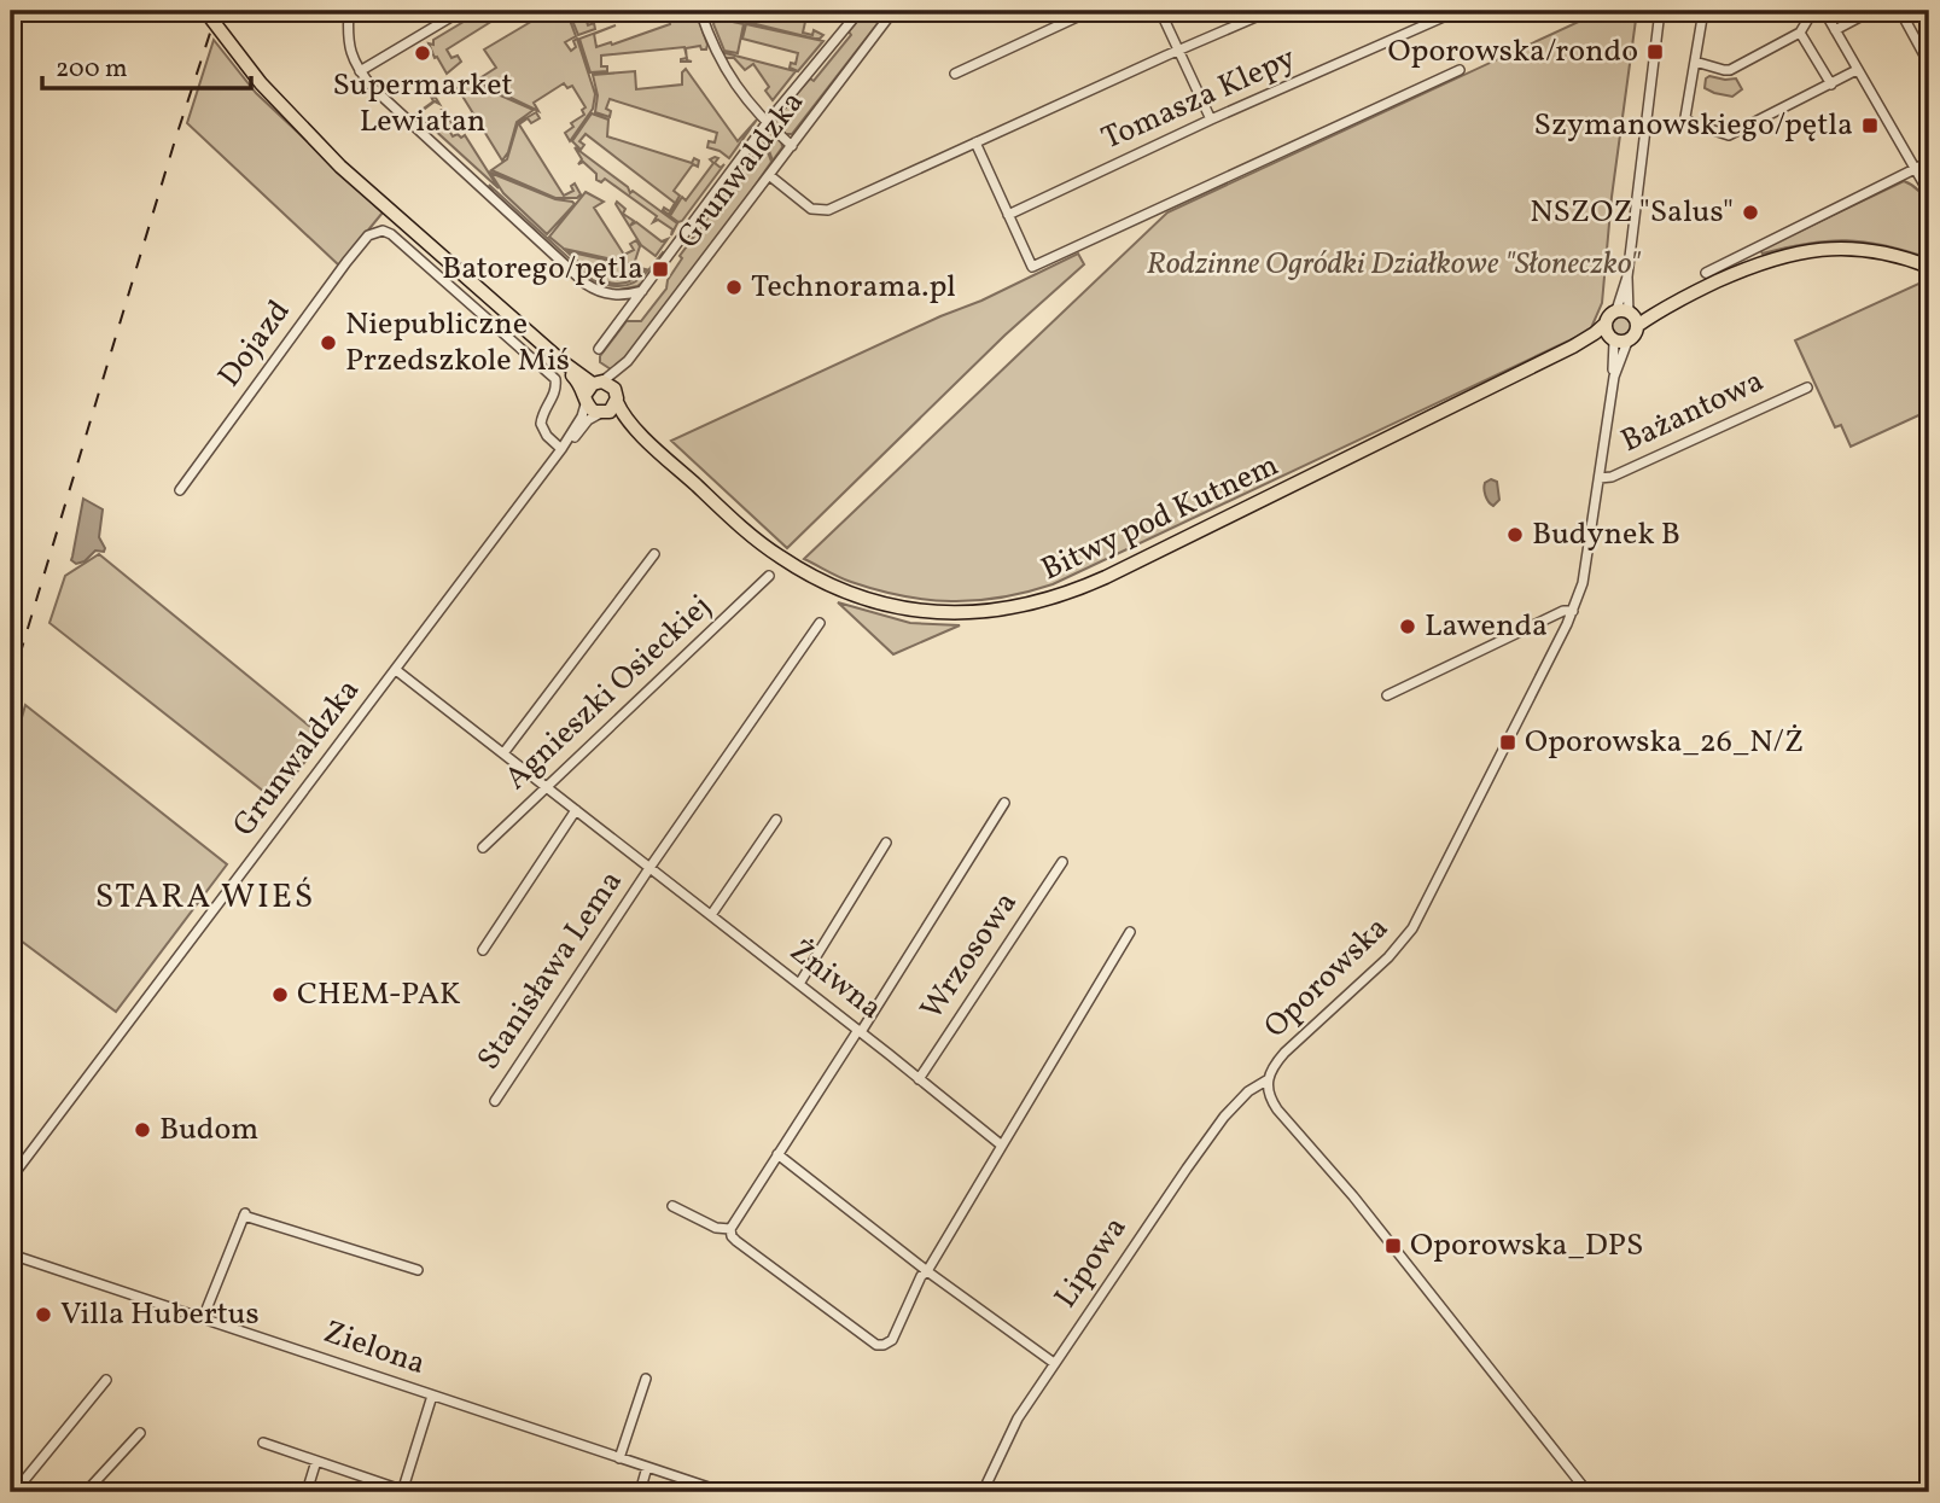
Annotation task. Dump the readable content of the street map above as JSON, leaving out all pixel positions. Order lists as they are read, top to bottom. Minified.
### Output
{"streets":{"main road":["Bitwy pod Kutnem"],"street":["Tomasza Klepy","Grunwaldzka","Dojazd","Bażantowa","Agnieszki Osieckiej","Wrzosowa","Stanisława Lema","Oporowska","Żniwna","Lipowa","Zielona"]},"crossings":[["Grunwaldzka","Dojazd"],["Grunwaldzka","Bitwy pod Kutnem"],["Grunwaldzka","Żniwna"],["Bażantowa","Oporowska"],["Bitwy pod Kutnem","Oporowska"],["Agnieszki Osieckiej","Żniwna"],["Wrzosowa","Żniwna"],["Stanisława Lema","Żniwna"],["Oporowska","Lipowa"]],"districts":["STARA WIEŚ"],"parks":["Rodzinne Ogródki Działkowe \"Słoneczko\""],"places":{"transit":["Oporowska/rondo","Szymanowskiego/pętla","Batorego/pętla","Oporowska_26_N/Ż","Oporowska_DPS"],"other":["Supermarket Lewiatan","NSZOZ \"Salus\"","Technorama.pl","Niepubliczne Przedszkole Miś","Budynek B","Lawenda","CHEM-PAK","Budom","Villa Hubertus"]},"scale_bar":"200 m"}
